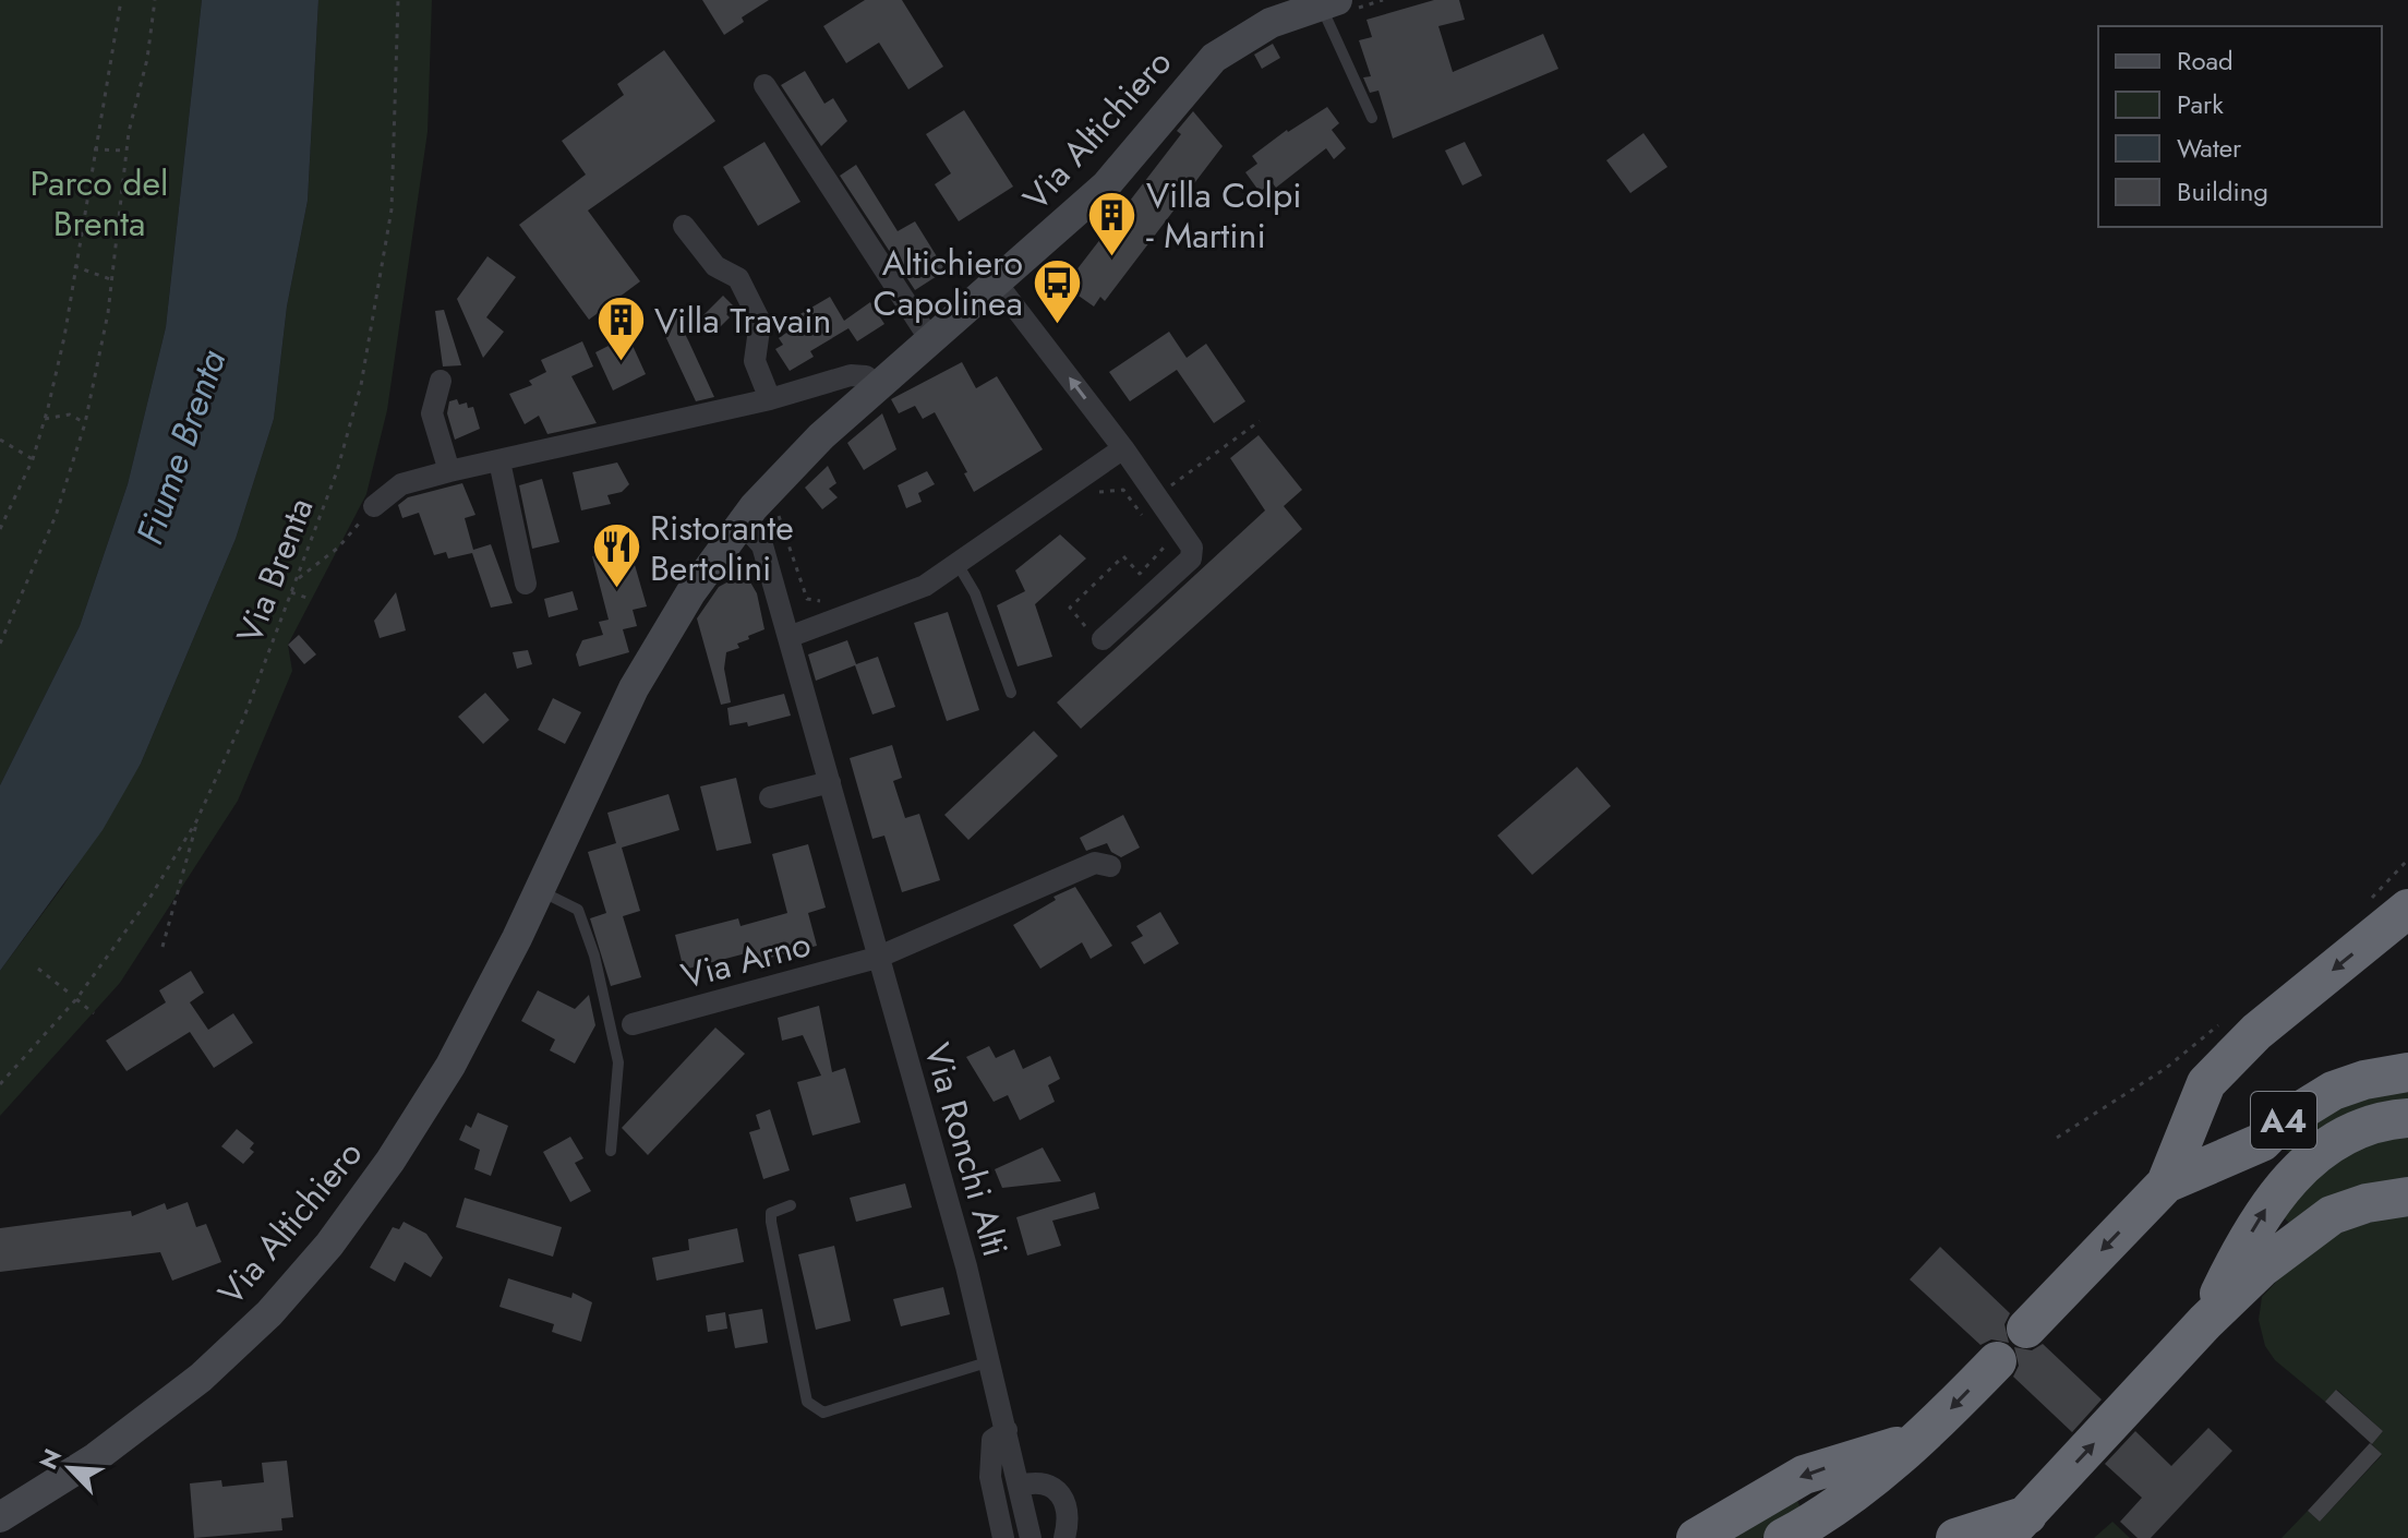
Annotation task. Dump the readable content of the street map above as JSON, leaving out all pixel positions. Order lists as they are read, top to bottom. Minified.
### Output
{"streets":{"highway":["A4"],"street":["Via Altichiero","Via Arno","Via Ronchi Alti"],"path":["Via Brenta"]},"crossings":[["Via Altichiero","Via Ronchi Alti"],["Via Arno","Via Ronchi Alti"]],"water":["Fiume Brenta"],"parks":["Parco del Brenta"],"places":{"building":["Villa Colpi - Martini","Villa Travain"],"bus stop":["Altichiero Capolinea"],"restaurant":["Ristorante Bertolini"]},"legend":["Road","Park","Water","Building"],"north":"top left"}
